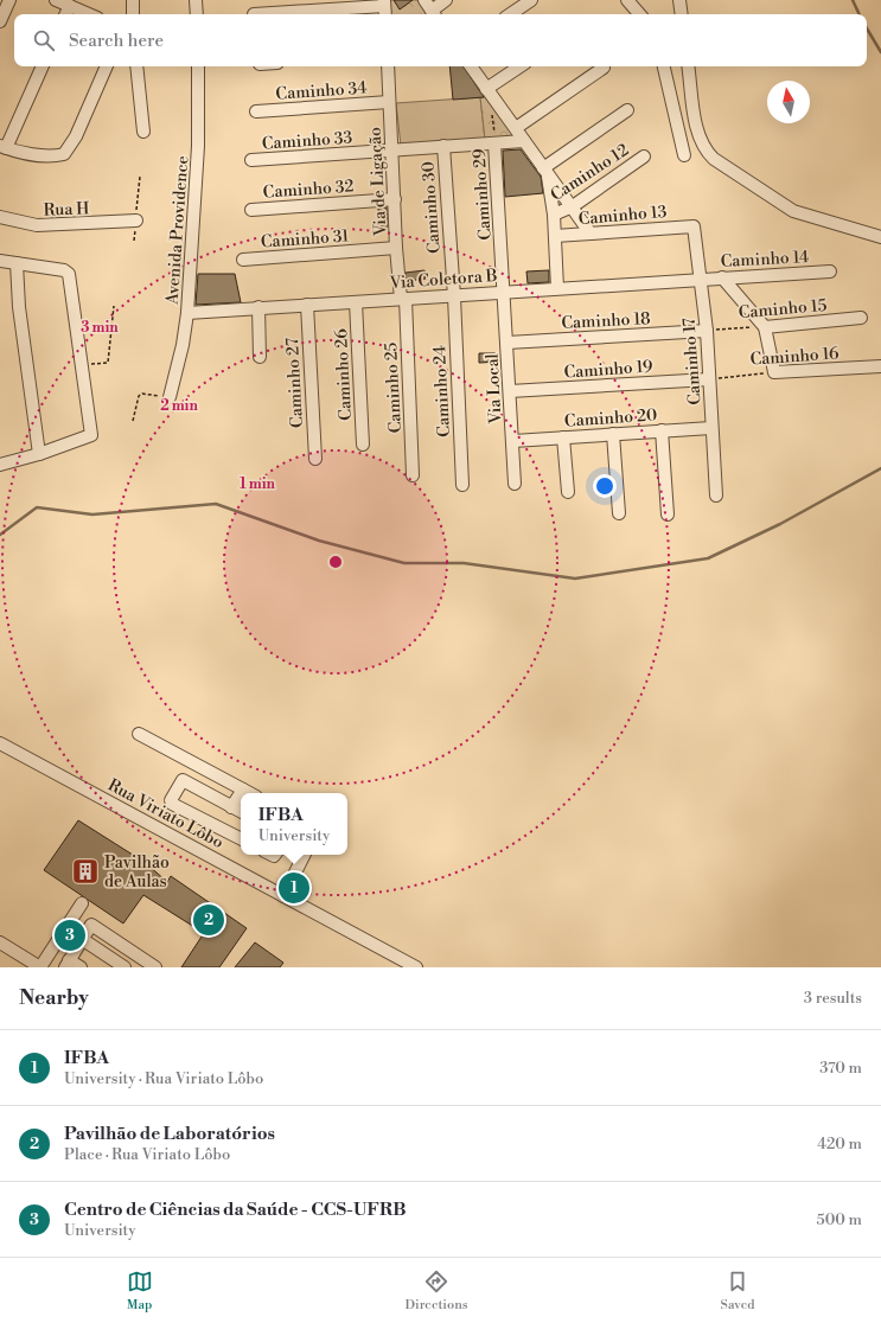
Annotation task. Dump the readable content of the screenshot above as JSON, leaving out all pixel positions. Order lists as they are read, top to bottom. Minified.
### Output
{"streets":{"street":["Caminho 34","Caminho 33","Caminho 12","Via de Ligação","Caminho 32","Caminho 29","Caminho 30","Rua H","Caminho 13","Avenida Providence","Caminho 31","Caminho 14","Via Coletora B","Caminho 15","Caminho 18","Caminho 16","Caminho 17","Caminho 19","Caminho 26","Caminho 27","Caminho 25","Via Local","Caminho 24","Caminho 20","Rua Viriato Lôbo"]},"crossings":[["Caminho 34","Via de Ligação"],["Caminho 33","Via de Ligação"],["Caminho 33","Caminho 29"],["Caminho 33","Caminho 30"],["Via de Ligação","Caminho 32"],["Via de Ligação","Caminho 31"],["Via de Ligação","Via Coletora B"],["Via de Ligação","Caminho 25"],["Caminho 29","Via Coletora B"],["Caminho 29","Via Local"],["Caminho 30","Via Coletora B"],["Caminho 30","Caminho 24"],["Caminho 13","Caminho 17"],["Avenida Providence","Via Coletora B"],["Caminho 14","Via Coletora B"],["Caminho 14","Caminho 17"],["Via Coletora B","Caminho 17"],["Via Coletora B","Caminho 26"],["Via Coletora B","Caminho 27"],["Via Coletora B","Caminho 25"],["Via Coletora B","Via Local"],["Via Coletora B","Caminho 24"],["Caminho 15","Caminho 18"],["Caminho 15","Caminho 17"],["Caminho 18","Caminho 17"],["Caminho 18","Via Local"],["Caminho 16","Caminho 17"],["Caminho 16","Caminho 19"],["Caminho 17","Caminho 19"],["Caminho 17","Caminho 20"],["Caminho 19","Via Local"],["Via Local","Caminho 20"]],"places":{"building":["Pavilhão de Aulas"]},"north":"top","page":{"search":"Search here","popup":["IFBA","University"],"pins":["1","2","3"],"heading":["Nearby","3 results"],"list":[{"mark":"1","name":"IFBA","note":"University · Rua Viriato Lôbo","value":"370 m"},{"mark":"2","name":"Pavilhão de Laboratórios","note":"Place · Rua Viriato Lôbo","value":"420 m"},{"mark":"3","name":"Centro de Ciências da Saúde - CCS-UFRB","note":"University","value":"500 m"}],"nav":["Map","Directions","Saved"]},"rings":["3 min","2 min","1 min"]}
